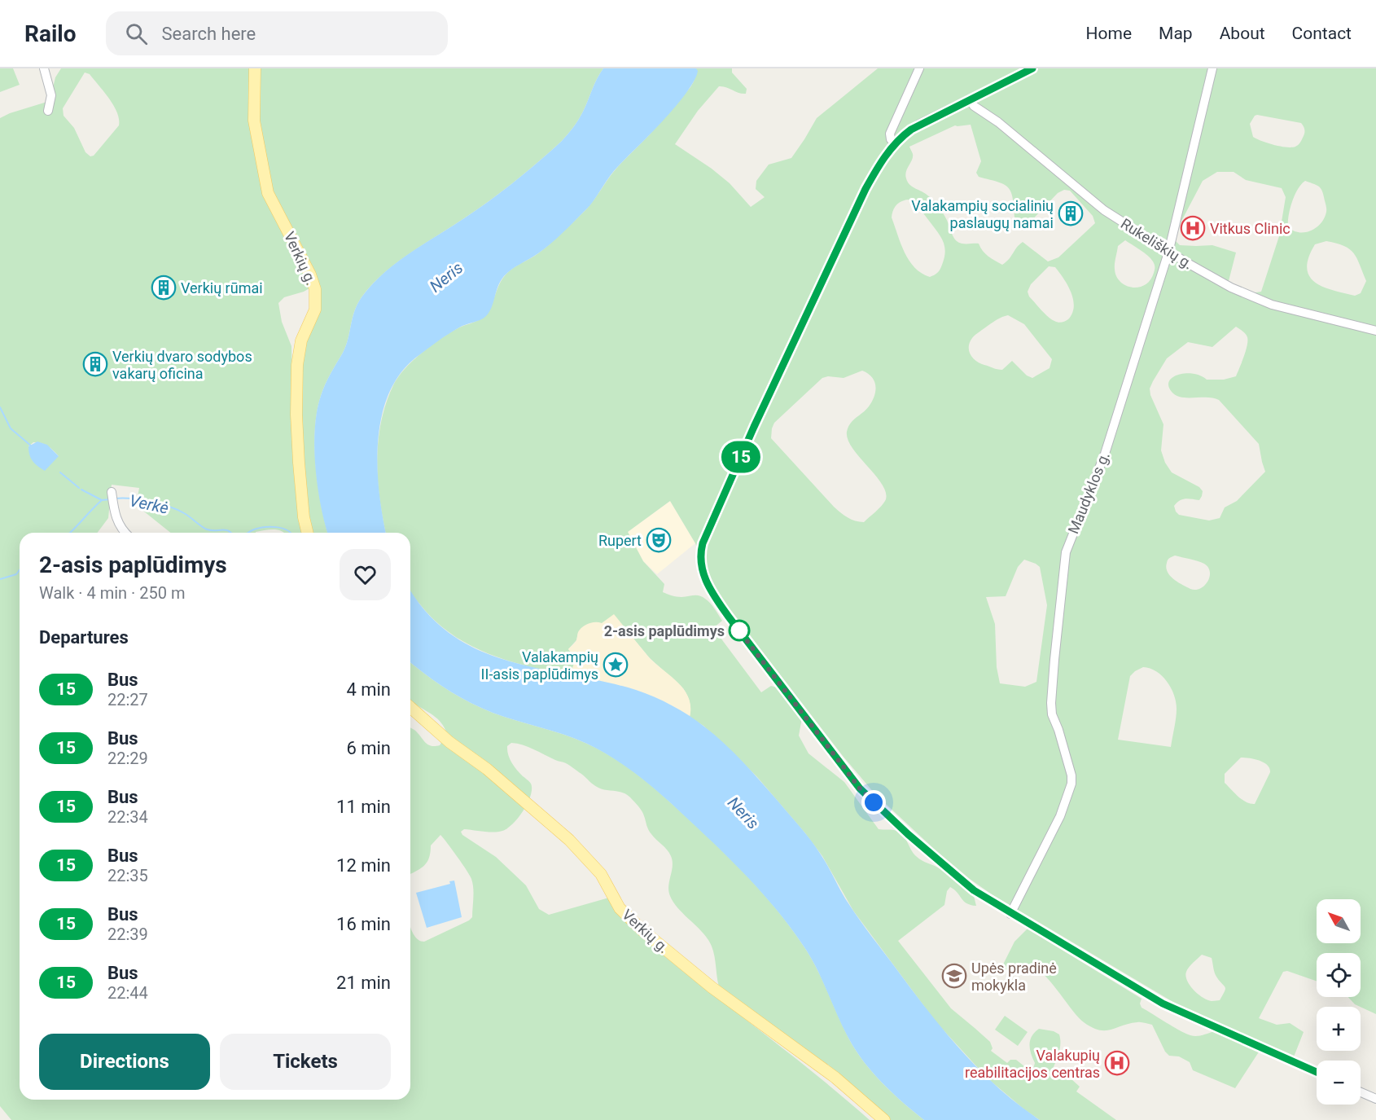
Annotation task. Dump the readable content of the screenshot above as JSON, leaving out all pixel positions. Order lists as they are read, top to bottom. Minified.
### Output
{"streets":{"main road":["Verkių g."],"street":["Rukeliškių g.","Maudyklos g."]},"crossings":[["Rukeliškių g.","Maudyklos g."]],"water":["Neris","Verkė"],"places":{"building":["Valakampių socialinių paslaugų namai","Verkių rūmai","Verkių dvaro sodybos vakarų oficina"],"hospital":["Vitkus Clinic","Valakupių reabilitacijos centras"],"theatre":["Rupert"],"other":["2-asis paplūdimys"],"place":["Valakampių II-asis paplūdimys"],"school or university":["Upės pradinė mokykla"]},"lines":["bus line 15"],"north":"top left","page":{"header":"Railo","search":"Search here","nav":["Home","Map","About","Contact"],"on_map":"15","heading":[["2-asis paplūdimys","Walk · 4 min · 250 m"],"Departures"],"list":[{"mark":"15","name":"Bus","note":"22:27","value":"4 min"},{"mark":"15","name":"Bus","note":"22:29","value":"6 min"},{"mark":"15","name":"Bus","note":"22:34","value":"11 min"},{"mark":"15","name":"Bus","note":"22:35","value":"12 min"},{"mark":"15","name":"Bus","note":"22:39","value":"16 min"},{"mark":"15","name":"Bus","note":"22:44","value":"21 min"}],"map_buttons":["+","−"],"buttons":["Directions","Tickets"]}}
